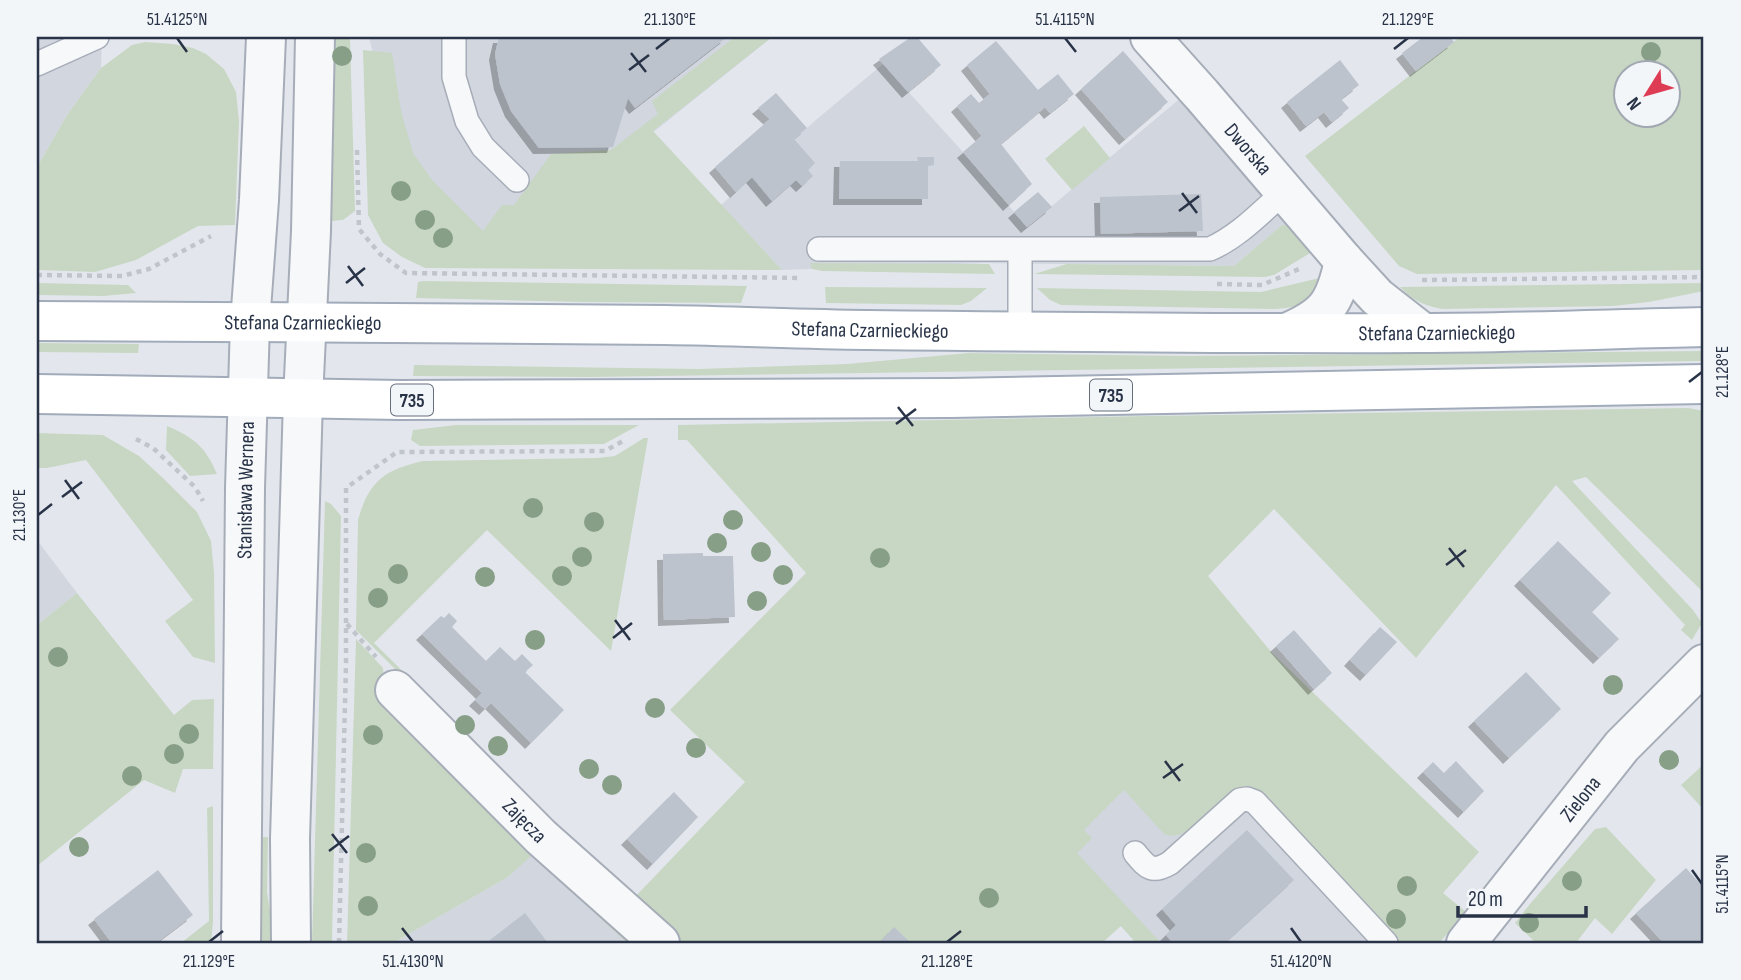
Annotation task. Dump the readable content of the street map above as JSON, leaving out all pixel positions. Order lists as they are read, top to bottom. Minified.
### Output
{"streets":{"main road":["Stefana Czarnieckiego","735"],"street":["Dworska","Stanisława Wernera","Zielona","Zajęcza"]},"crossings":[["Dworska","Stefana Czarnieckiego"],["Stefana Czarnieckiego","Stanisława Wernera"],["735","Stanisława Wernera"]],"scale_bar":"20 m","north":"bottom left","coordinates":["51.4125°N","21.130°E","51.4115°N","21.129°E","21.128°E","51.4130°N","51.4120°N"]}
